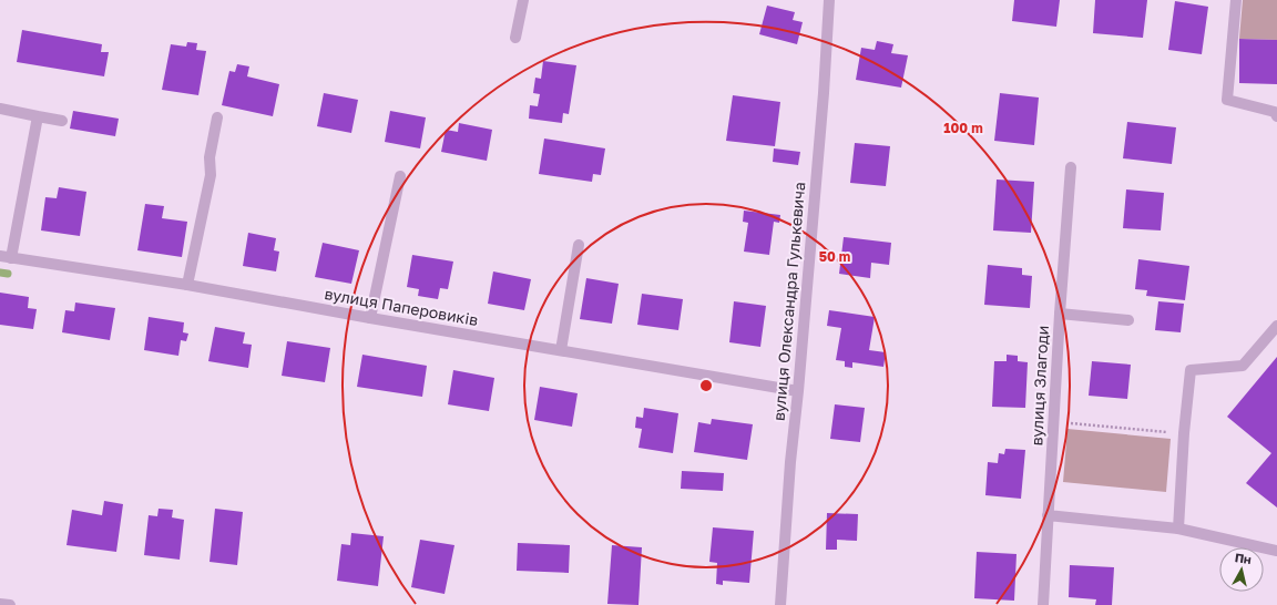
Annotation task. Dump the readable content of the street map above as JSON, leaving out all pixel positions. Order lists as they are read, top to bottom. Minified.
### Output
{"streets":{"street":["вулиця Олександра Гулькевича","вулиця Паперовиків","вулиця Злагоди"]},"crossings":[["вулиця Олександра Гулькевича","вулиця Паперовиків"]],"north":"top","rings":["100 m","50 m"]}
